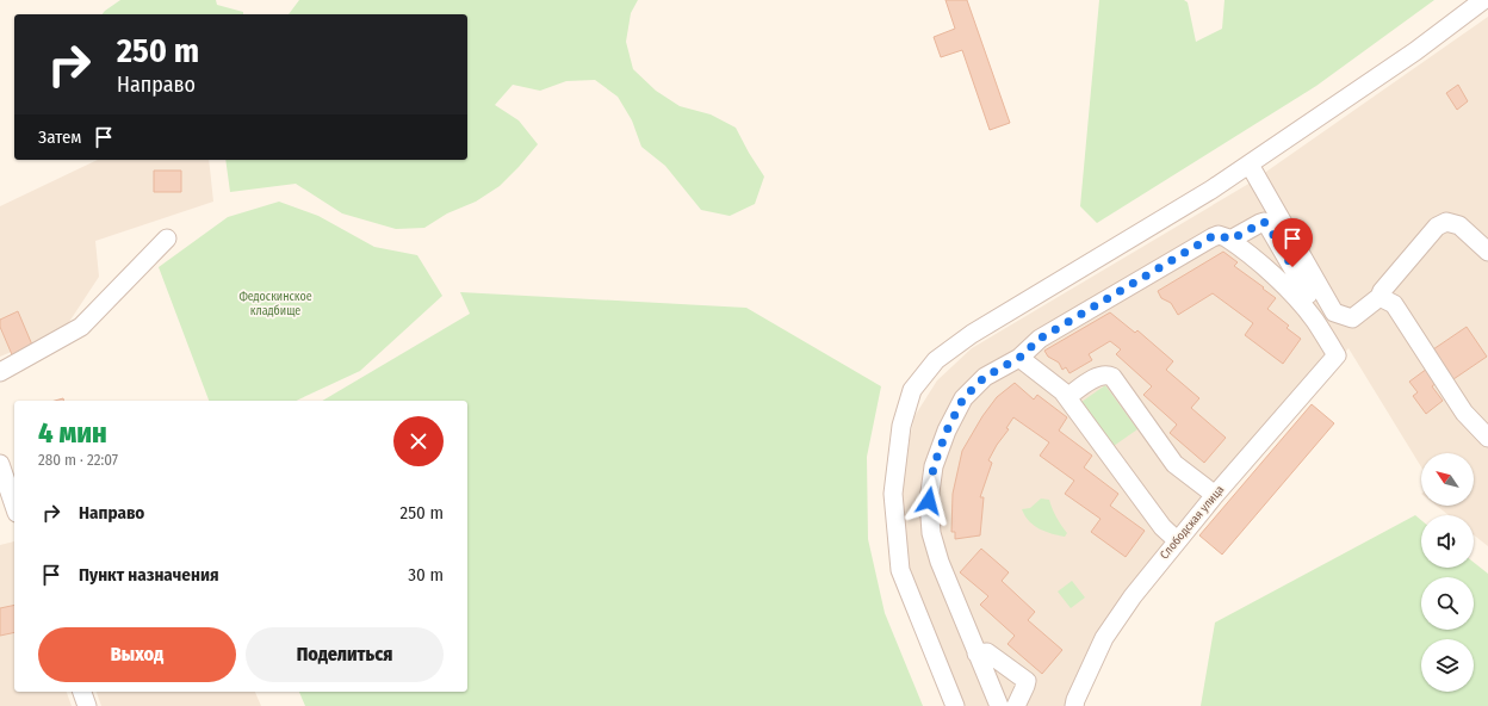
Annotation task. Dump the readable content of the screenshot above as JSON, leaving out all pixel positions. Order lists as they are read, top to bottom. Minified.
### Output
{"streets":{"street":["Слободская улица"]},"parks":["Федоскинское кладбище"],"north":"top left","page":{"turn":["250 m","Направо"],"then":"Затем","heading":["4 мин","280 m · 22:07"],"list":[{"name":"Направо","value":"250 m"},{"name":"Пункт назначения","value":"30 m"}],"buttons":["Выход","Поделиться"]}}
